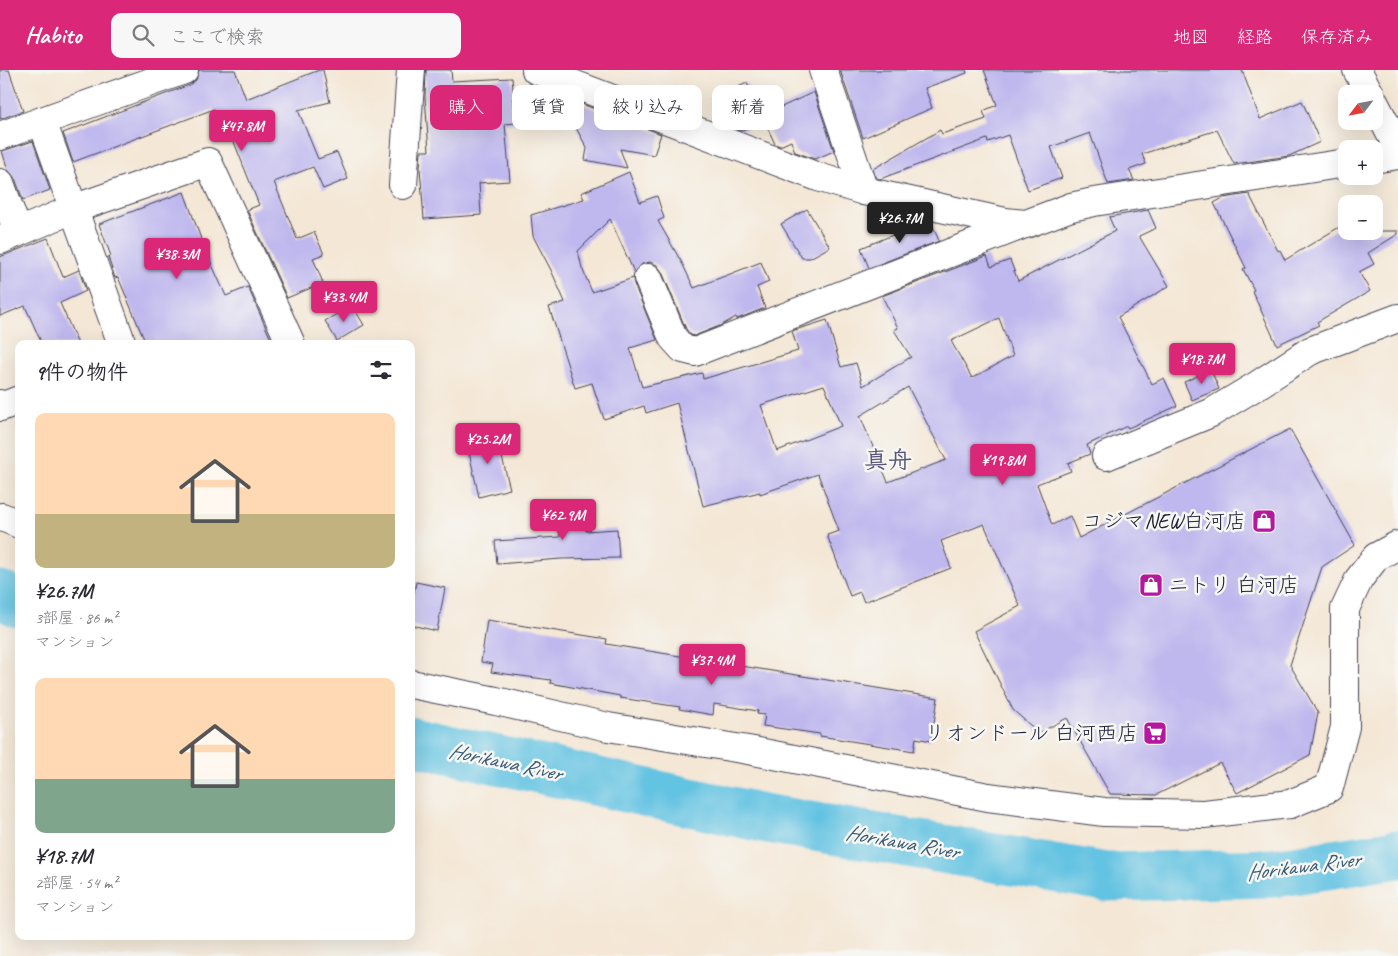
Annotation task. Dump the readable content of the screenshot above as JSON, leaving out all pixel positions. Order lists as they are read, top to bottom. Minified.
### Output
{"districts":["真舟"],"water":["Horikawa River"],"places":{"shop":["コジマNEW白河店","ニトリ 白河店"],"supermarket":["リオンドール 白河西店"]},"north":"bottom left","page":{"header":"Habito","search":"ここで検索","nav":["地図","経路","保存済み"],"map_buttons":["+","−"],"chip":["購入","賃貸","絞り込み","新着"],"price":["¥47.8M","¥26.7M","¥38.3M","¥33.4M","¥18.7M","¥25.2M","¥19.8M","¥62.9M","¥37.4M"],"heading":"9件の物件","list":[{"name":"¥26.7M","note":"3部屋 · 86 m² · マンション"},{"name":"¥18.7M","note":"2部屋 · 54 m² · マンション"}]}}
